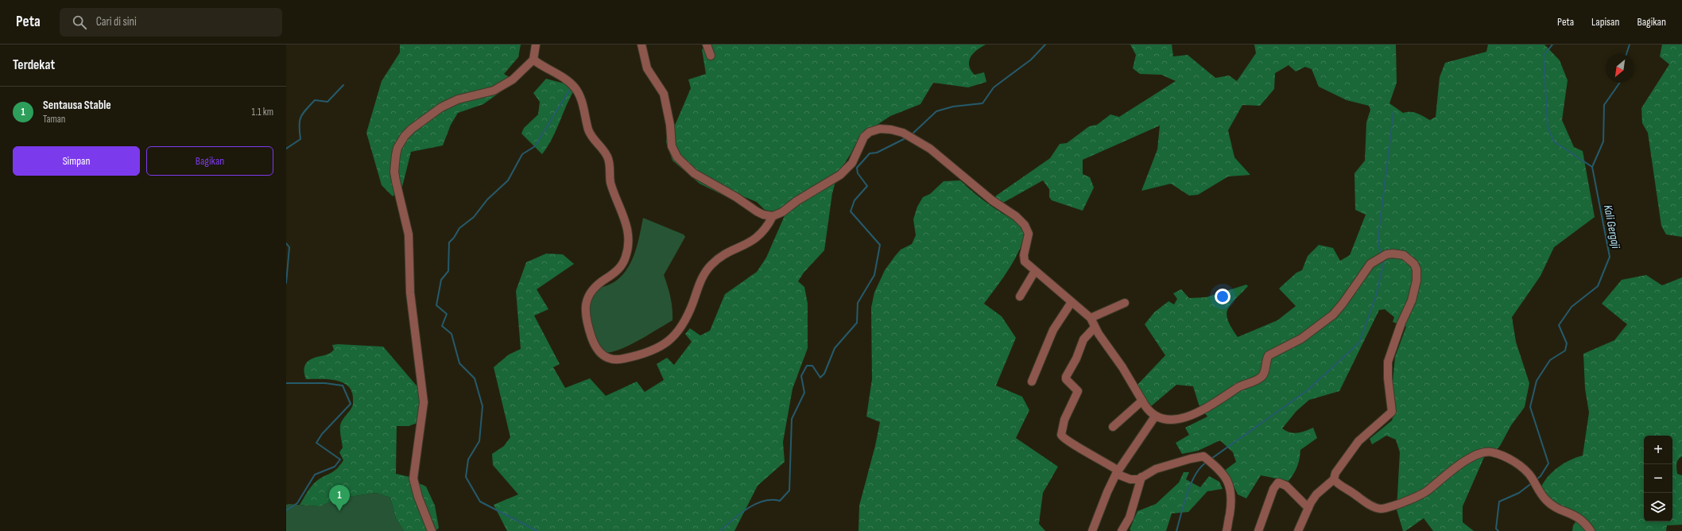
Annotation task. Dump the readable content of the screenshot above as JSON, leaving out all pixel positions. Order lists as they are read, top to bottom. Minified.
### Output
{"water":["Kali Gergaji"],"north":"bottom left","page":{"header":"Peta","search":"Cari di sini","nav":["Peta","Lapisan","Bagikan"],"heading":"Terdekat","list":[{"mark":"1","name":"Sentausa Stable","note":"Taman","value":"1.1 km"}],"buttons":["Simpan","Bagikan"],"map_buttons":["+","−"],"pins":"1"}}
